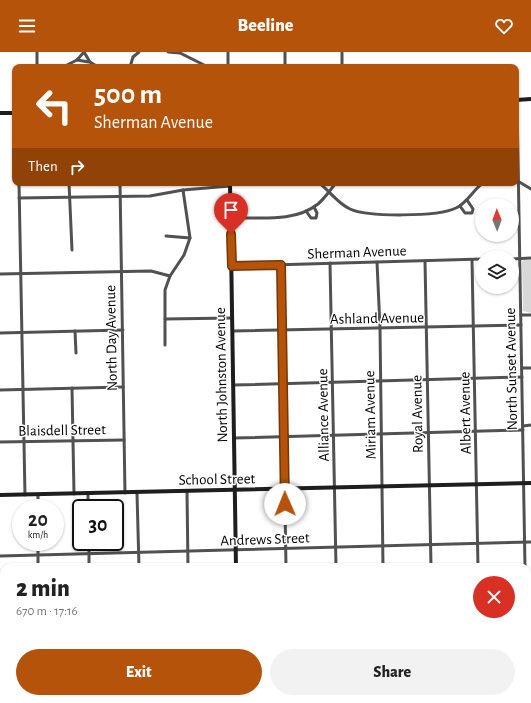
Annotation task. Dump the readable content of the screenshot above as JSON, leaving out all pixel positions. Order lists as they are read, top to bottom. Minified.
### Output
{"streets":{"main road":["North Johnston Avenue","School Street"],"street":["Sherman Avenue","Ashland Avenue","North Day Avenue","North Sunset Avenue","Albert Avenue","Royal Avenue","Alliance Avenue","Miriam Avenue","Blaisdell Street","Andrews Street"]},"crossings":[["Sherman Avenue","North Johnston Avenue"],["Sherman Avenue","Albert Avenue"],["Sherman Avenue","Royal Avenue"],["Sherman Avenue","Alliance Avenue"],["Sherman Avenue","Miriam Avenue"],["Ashland Avenue","North Sunset Avenue"],["Ashland Avenue","North Johnston Avenue"],["Ashland Avenue","Albert Avenue"],["Ashland Avenue","Royal Avenue"],["Ashland Avenue","Alliance Avenue"],["Ashland Avenue","Miriam Avenue"],["North Day Avenue","Blaisdell Street"],["North Day Avenue","School Street"],["North Sunset Avenue","School Street"],["North Sunset Avenue","Andrews Street"],["North Johnston Avenue","School Street"],["North Johnston Avenue","Andrews Street"],["Albert Avenue","School Street"],["Albert Avenue","Andrews Street"],["Royal Avenue","School Street"],["Royal Avenue","Andrews Street"],["Alliance Avenue","School Street"],["Alliance Avenue","Andrews Street"],["Miriam Avenue","School Street"],["Miriam Avenue","Andrews Street"]],"north":"top","page":{"header":"Beeline","turn":["500 m","Sherman Avenue"],"then":"Then","speed":"20 km/h","limit":"30","heading":["2 min","670 m · 17:16"],"buttons":["Exit","Share"]}}
